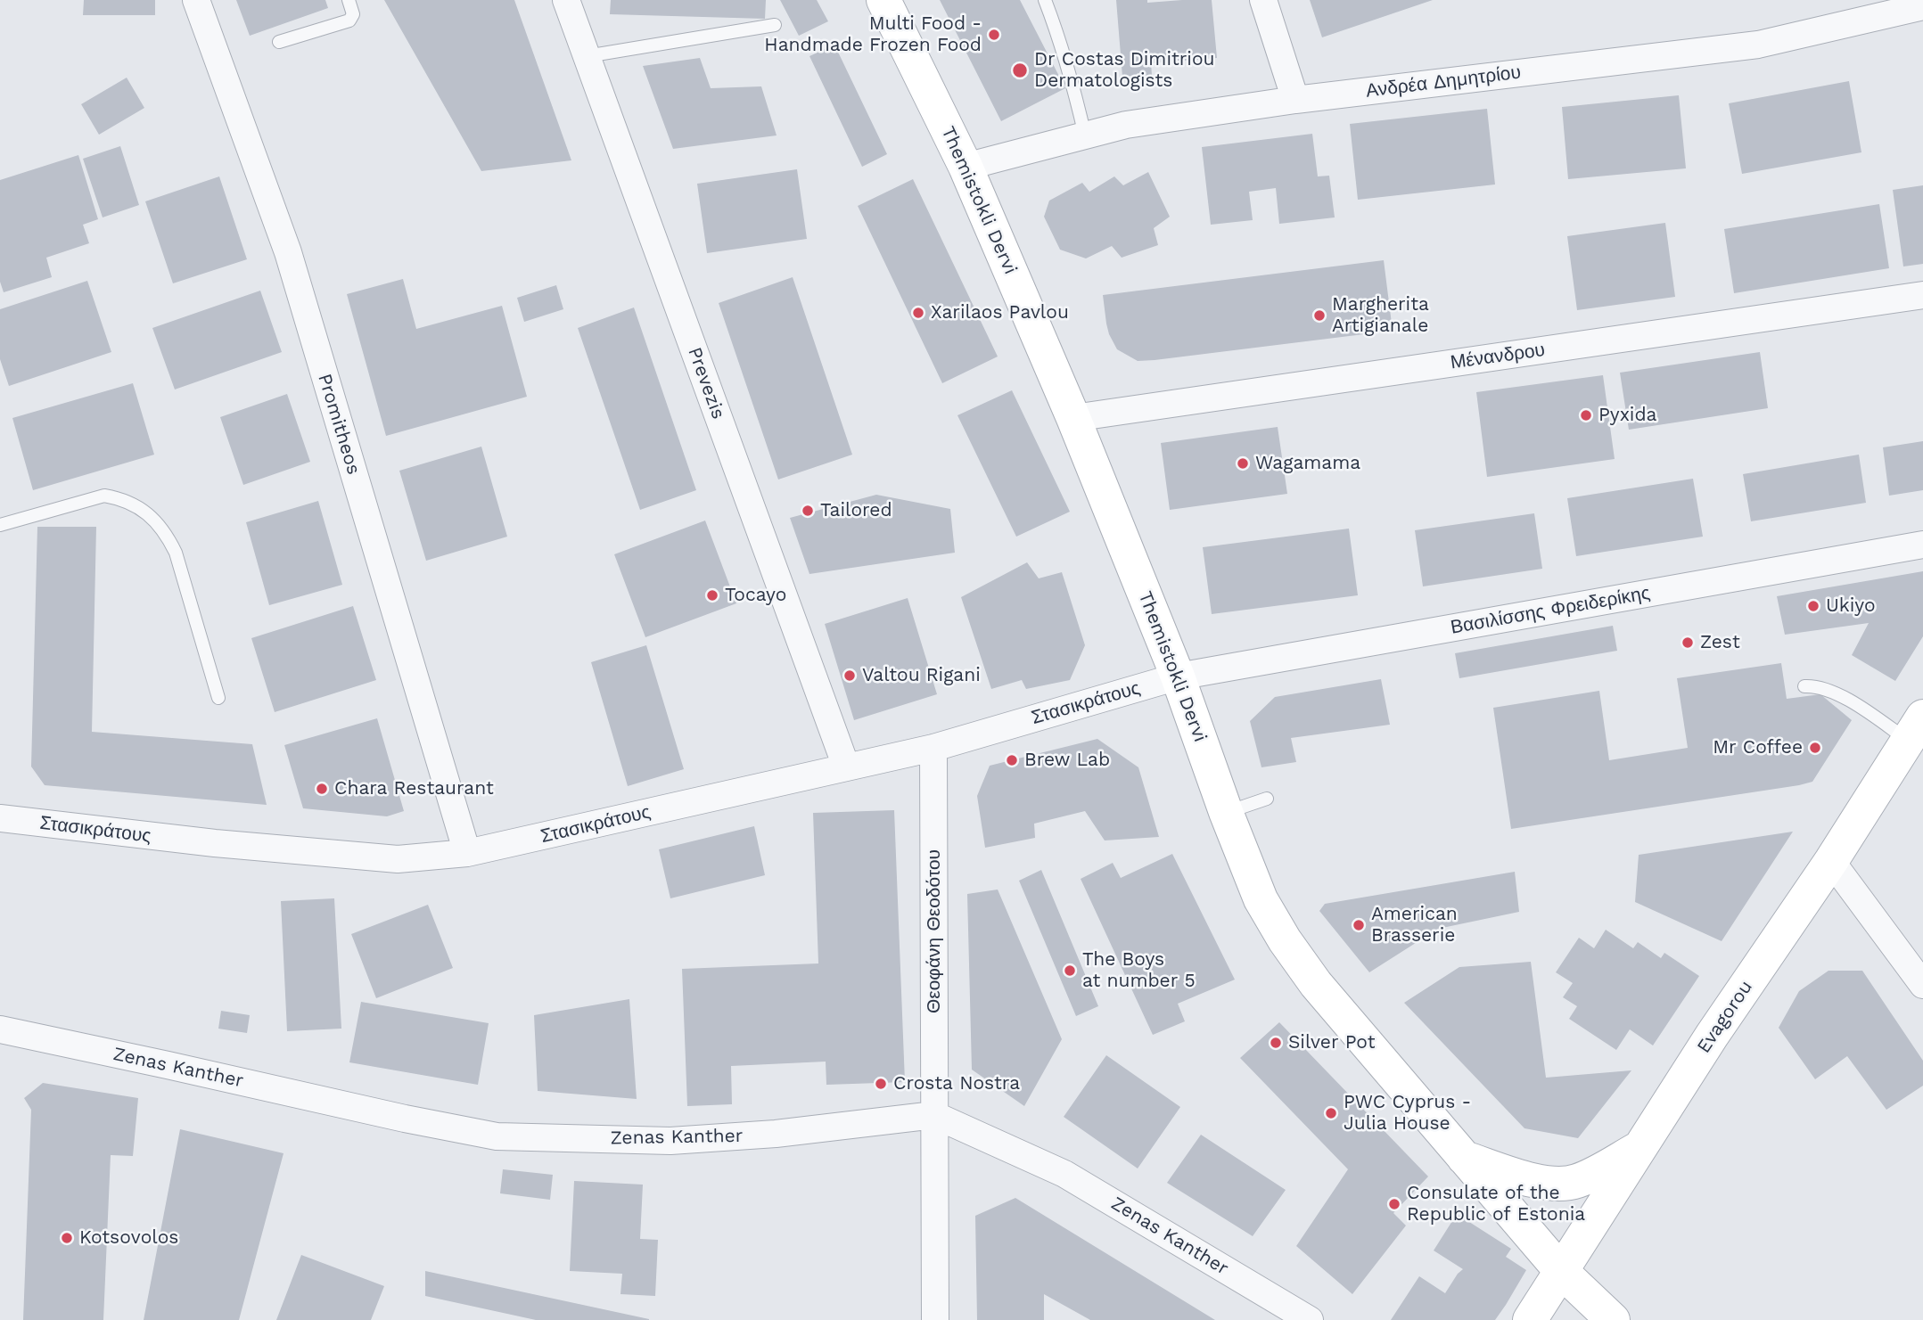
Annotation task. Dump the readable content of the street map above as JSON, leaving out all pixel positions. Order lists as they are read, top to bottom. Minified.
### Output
{"streets":{"main road":["Themistokli Dervi","Evagorou"],"street":["Ανδρέα Δημητρίου","Μένανδρου","Prevezis","Promitheos","Βασιλίσσης Φρειδερίκης","Στασικράτους","Θεοφάνη Θεοδότου","Zenas Kanther"]},"crossings":[["Ανδρέα Δημητρίου","Themistokli Dervi"],["Themistokli Dervi","Μένανδρου"],["Themistokli Dervi","Βασιλίσσης Φρειδερίκης"],["Themistokli Dervi","Στασικράτους"],["Themistokli Dervi","Evagorou"],["Prevezis","Στασικράτους"],["Promitheos","Στασικράτους"],["Βασιλίσσης Φρειδερίκης","Στασικράτους"],["Στασικράτους","Θεοφάνη Θεοδότου"],["Θεοφάνη Θεοδότου","Zenas Kanther"]],"places":["Multi Food - Handmade Frozen Food","Dr Costas Dimitriou Dermatologists","Xarilaos Pavlou","Margherita Artigianale","Pyxida","Wagamama","Tailored","Tocayo","Ukiyo","Zest","Valtou Rigani","Mr Coffee","Brew Lab","Chara Restaurant","American Brasserie","The Boys at number 5","Silver Pot","Crosta Nostra","PWC Cyprus - Julia House","Consulate of the Republic of Estonia","Kotsovolos"]}
